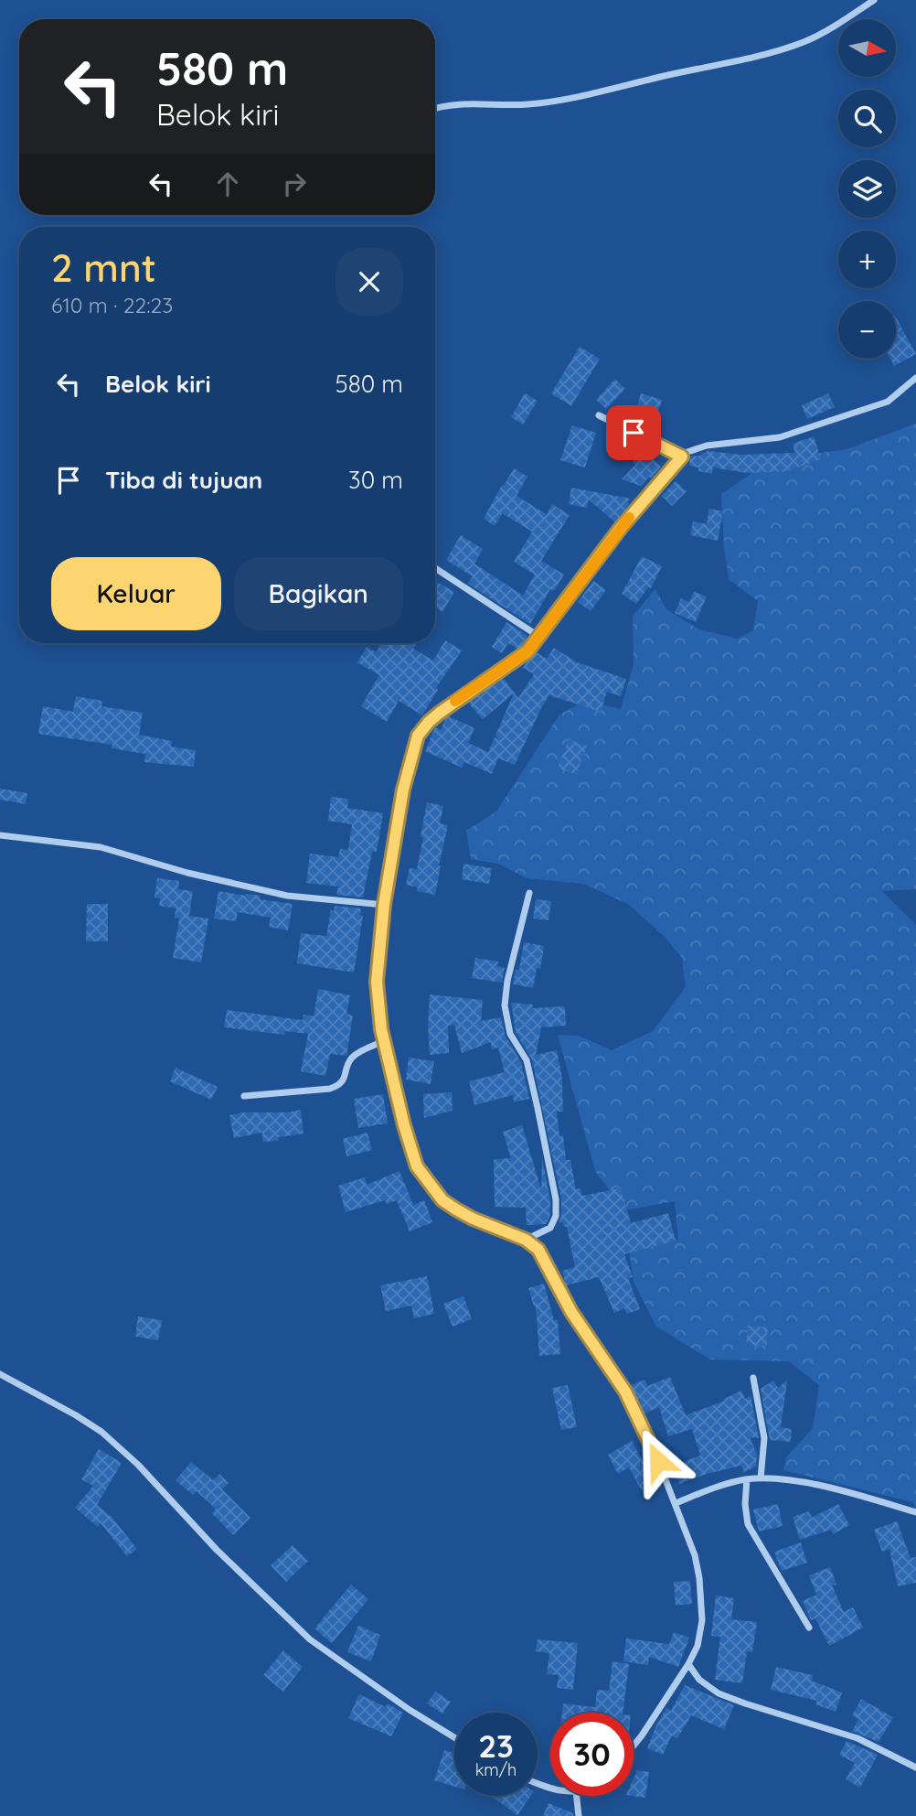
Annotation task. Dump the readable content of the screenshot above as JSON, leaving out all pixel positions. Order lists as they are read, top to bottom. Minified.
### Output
{"north":"right","page":{"map_buttons":["+","−"],"turn":["580 m","Belok kiri"],"heading":["2 mnt","610 m · 22:23"],"list":[{"name":"Belok kiri","value":"580 m"},{"name":"Tiba di tujuan","value":"30 m"}],"buttons":["Keluar","Bagikan"],"speed":"23 km/h","limit":"30"}}
